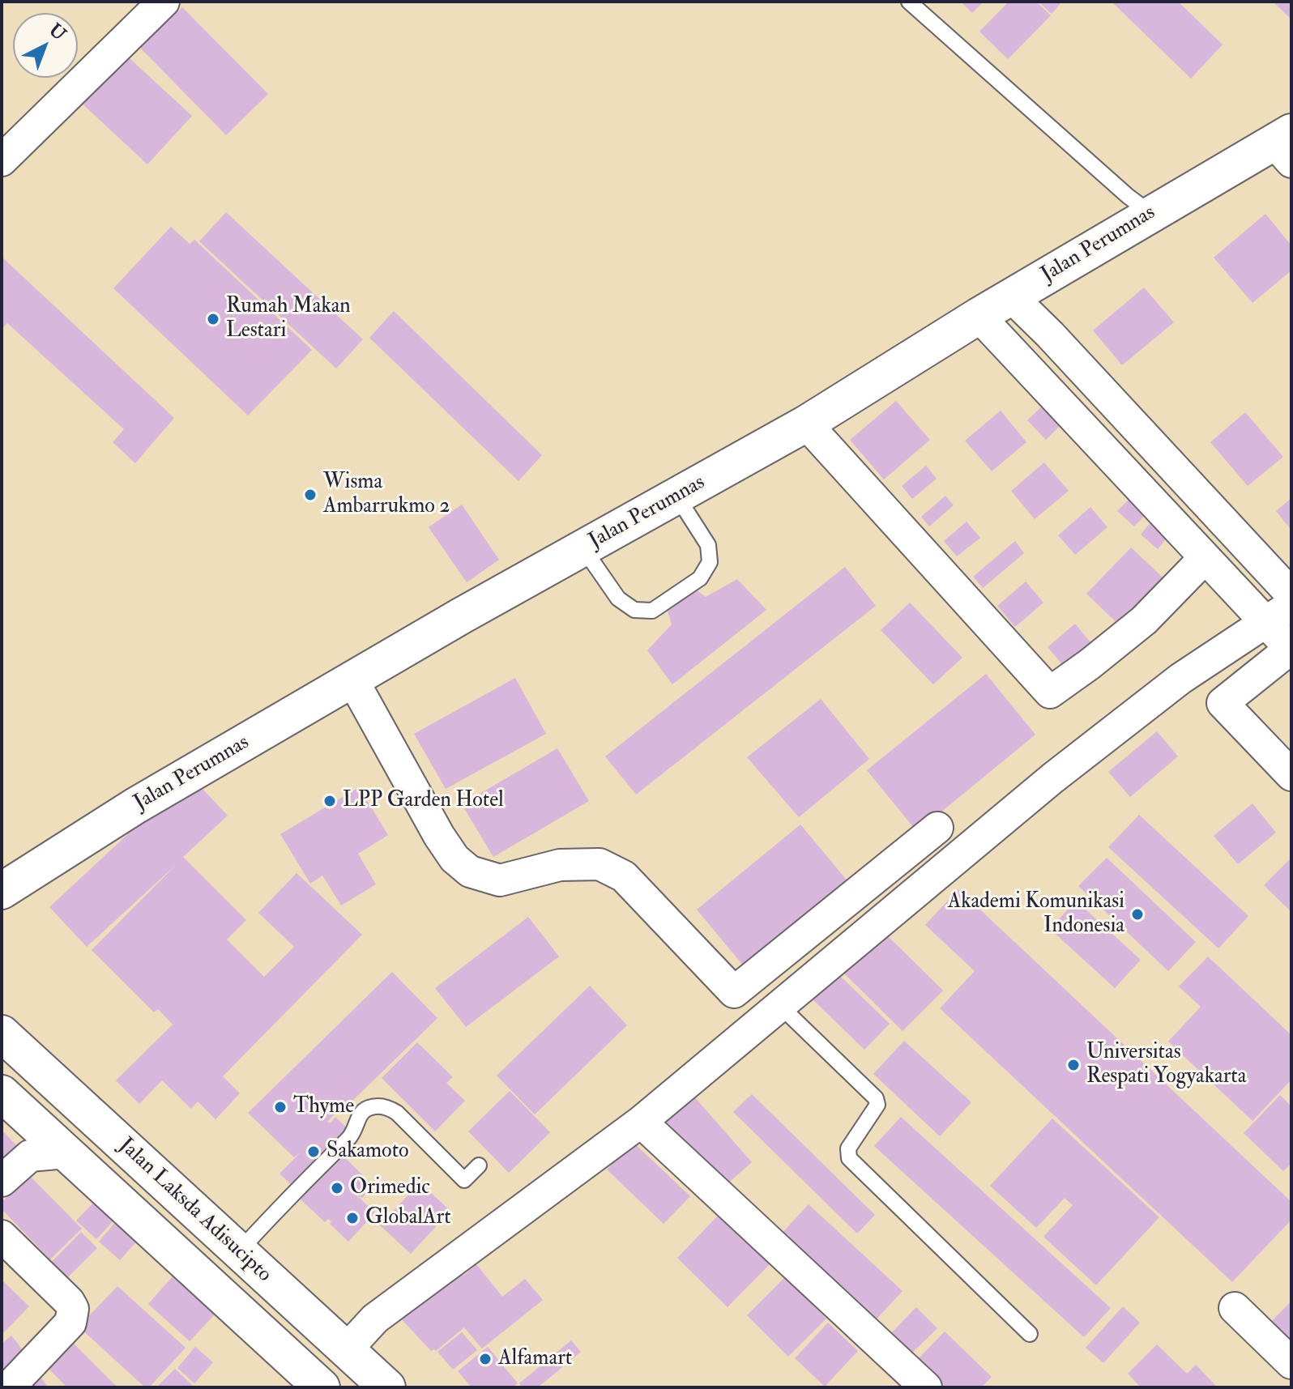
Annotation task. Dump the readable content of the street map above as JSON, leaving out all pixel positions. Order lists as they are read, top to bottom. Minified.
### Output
{"streets":{"street":["Jalan Perumnas","Jalan Laksda Adisucipto"]},"places":["Rumah Makan Lestari","Wisma Ambarrukmo 2","LPP Garden Hotel","Akademi Komunikasi Indonesia","Universitas Respati Yogyakarta","Thyme","Sakamoto","Orimedic","GlobalArt","Alfamart"],"north":"top right"}
